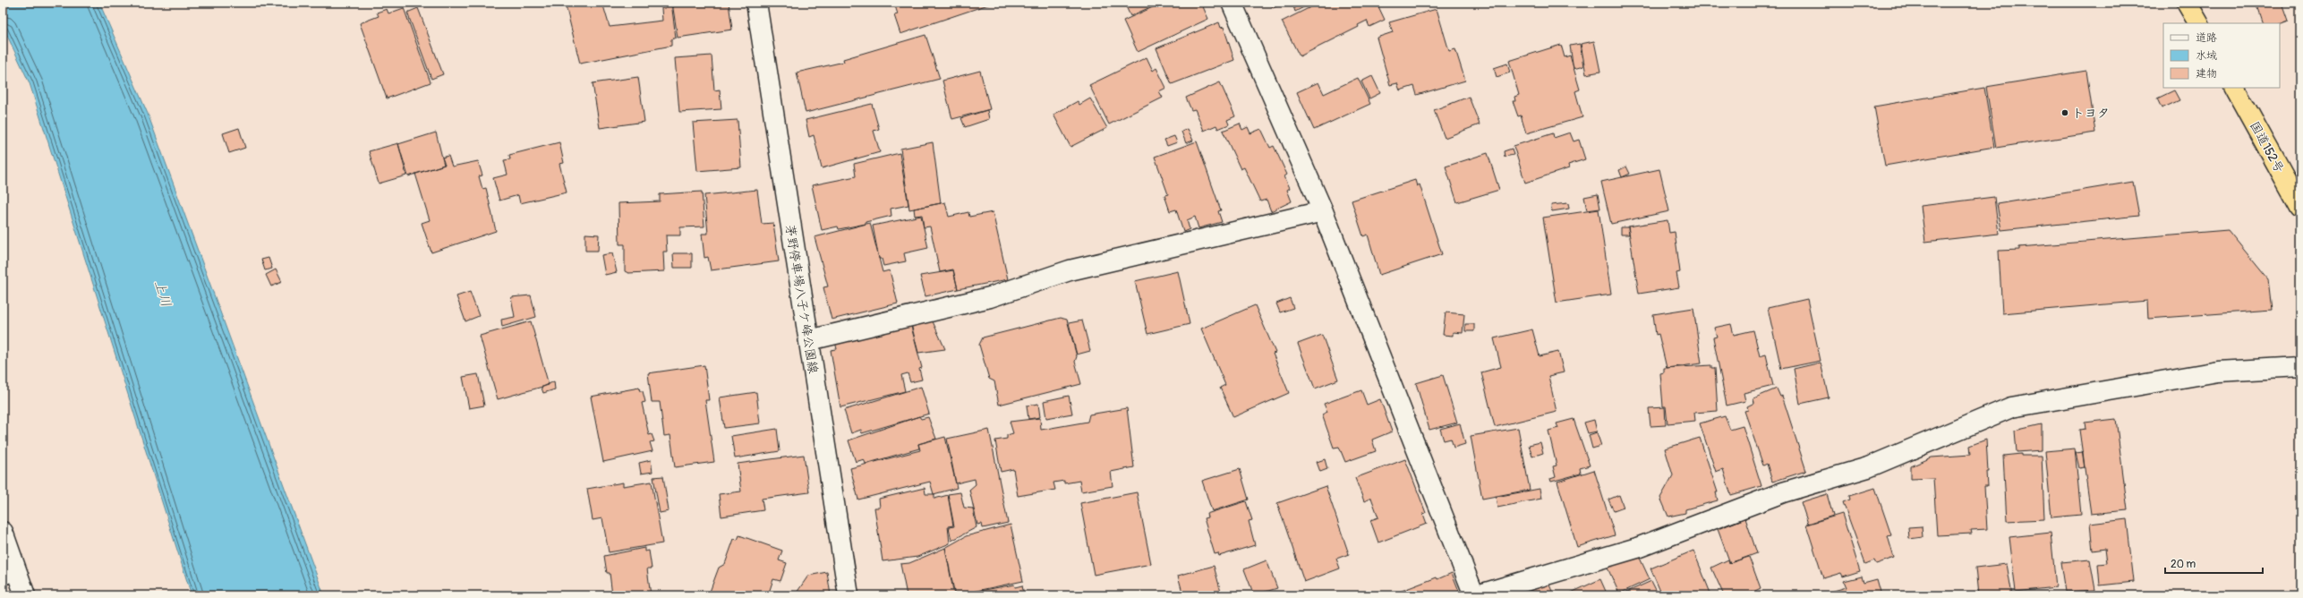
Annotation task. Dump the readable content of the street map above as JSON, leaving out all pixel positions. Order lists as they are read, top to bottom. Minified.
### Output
{"streets":{"highway":["国道152号"],"street":["茅野停車場八子ケ峰公園線"]},"water":["上川"],"places":["トヨタ"],"legend":["道路","水域","建物"],"scale_bar":"20 m"}
